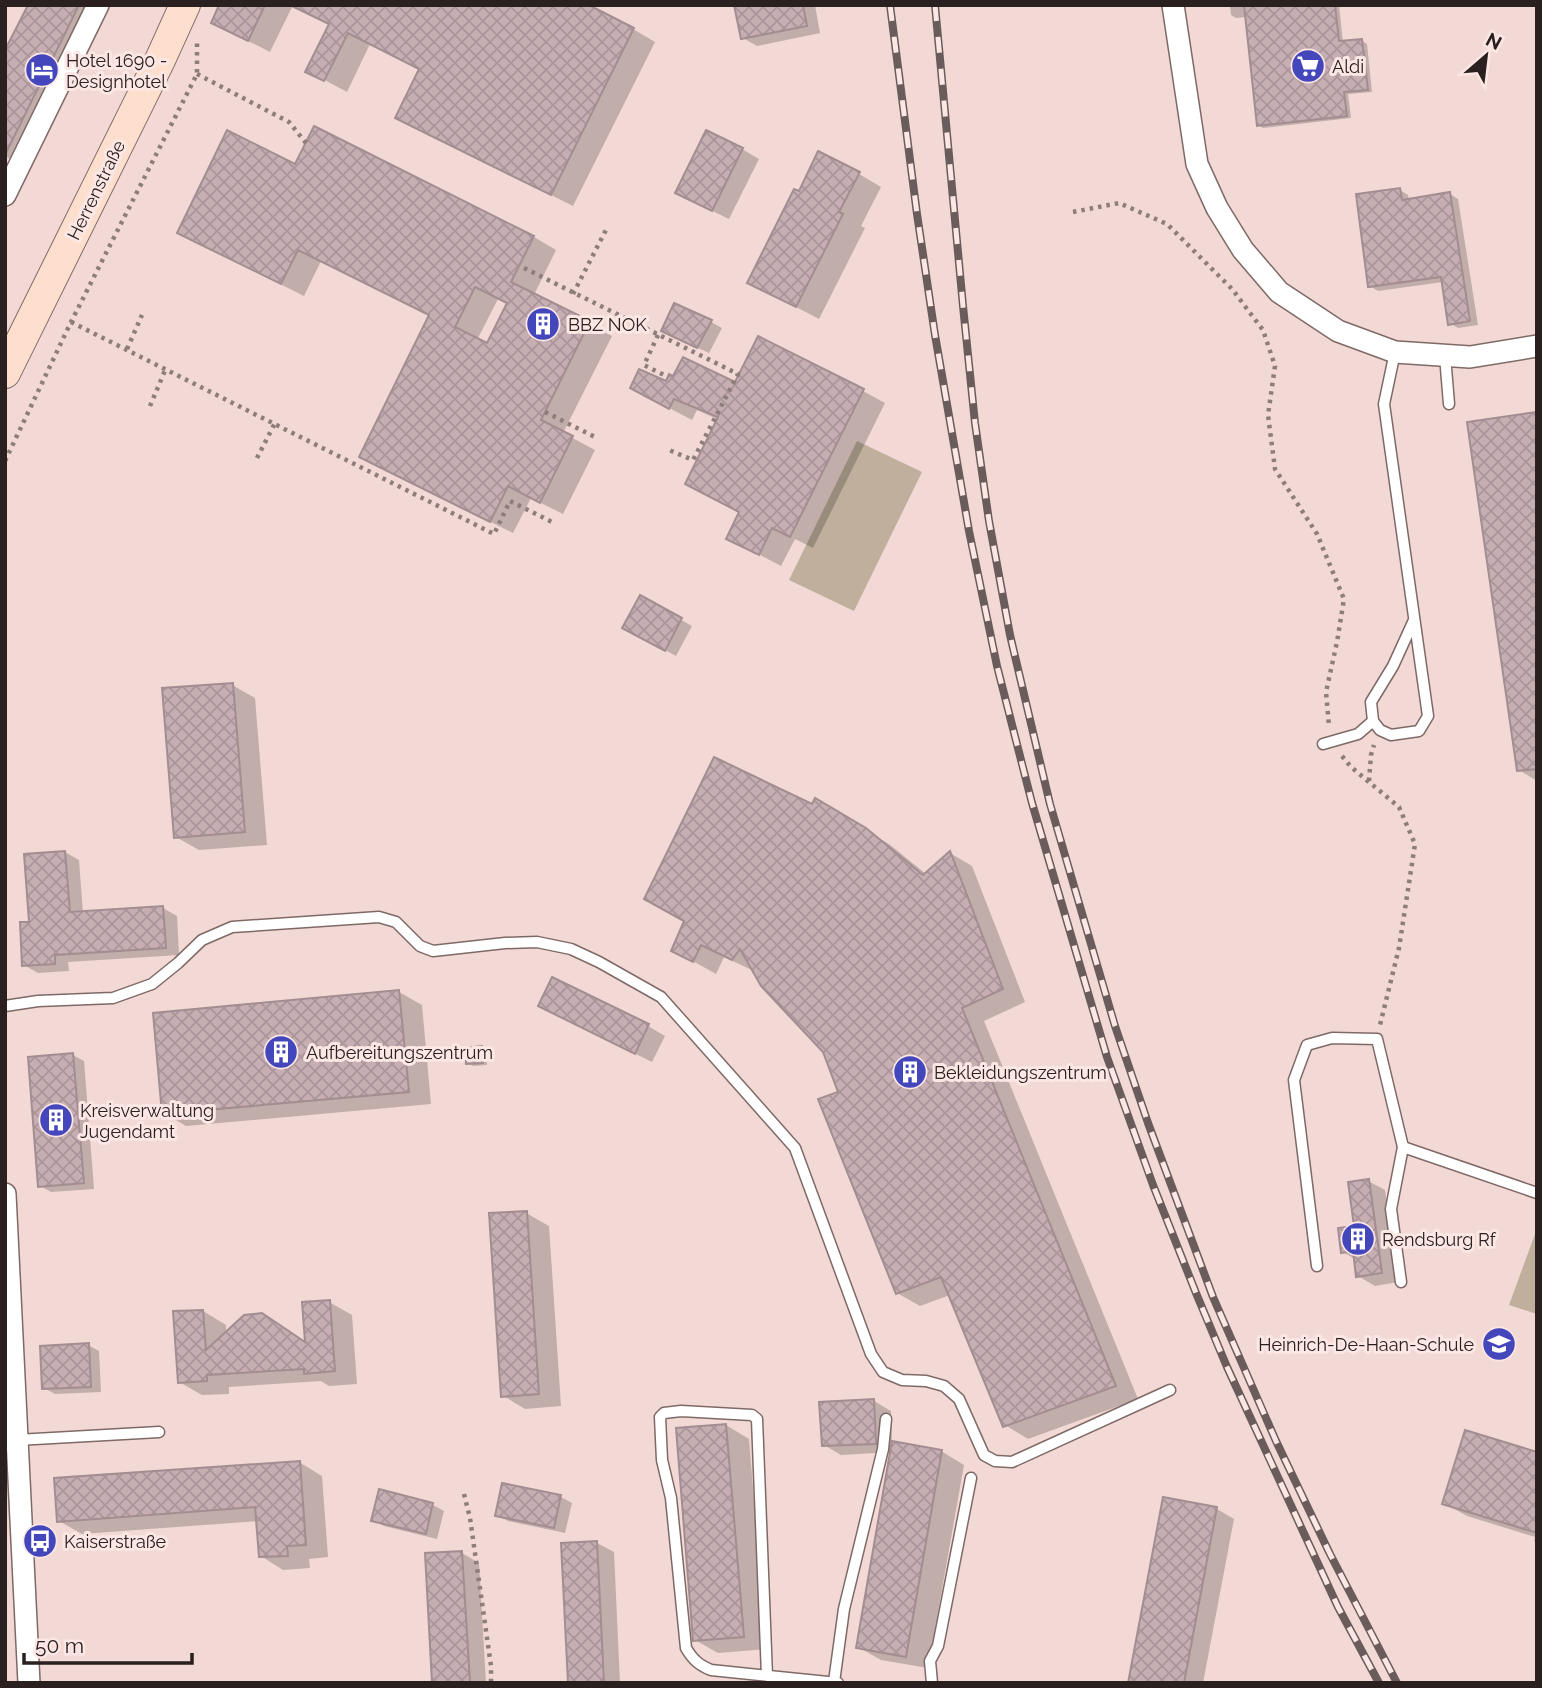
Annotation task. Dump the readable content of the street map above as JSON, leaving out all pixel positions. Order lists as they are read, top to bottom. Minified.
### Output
{"streets":{"main road":["Herrenstraße"]},"places":{"supermarket":["Aldi"],"hotel":["Hotel 1690 - Designhotel"],"building":["BBZ NOK","Aufbereitungszentrum","Bekleidungszentrum","Kreisverwaltung Jugendamt","Rendsburg Rf"],"school or university":["Heinrich-De-Haan-Schule"],"bus stop":["Kaiserstraße"]},"scale_bar":"50 m","north":"top right"}
